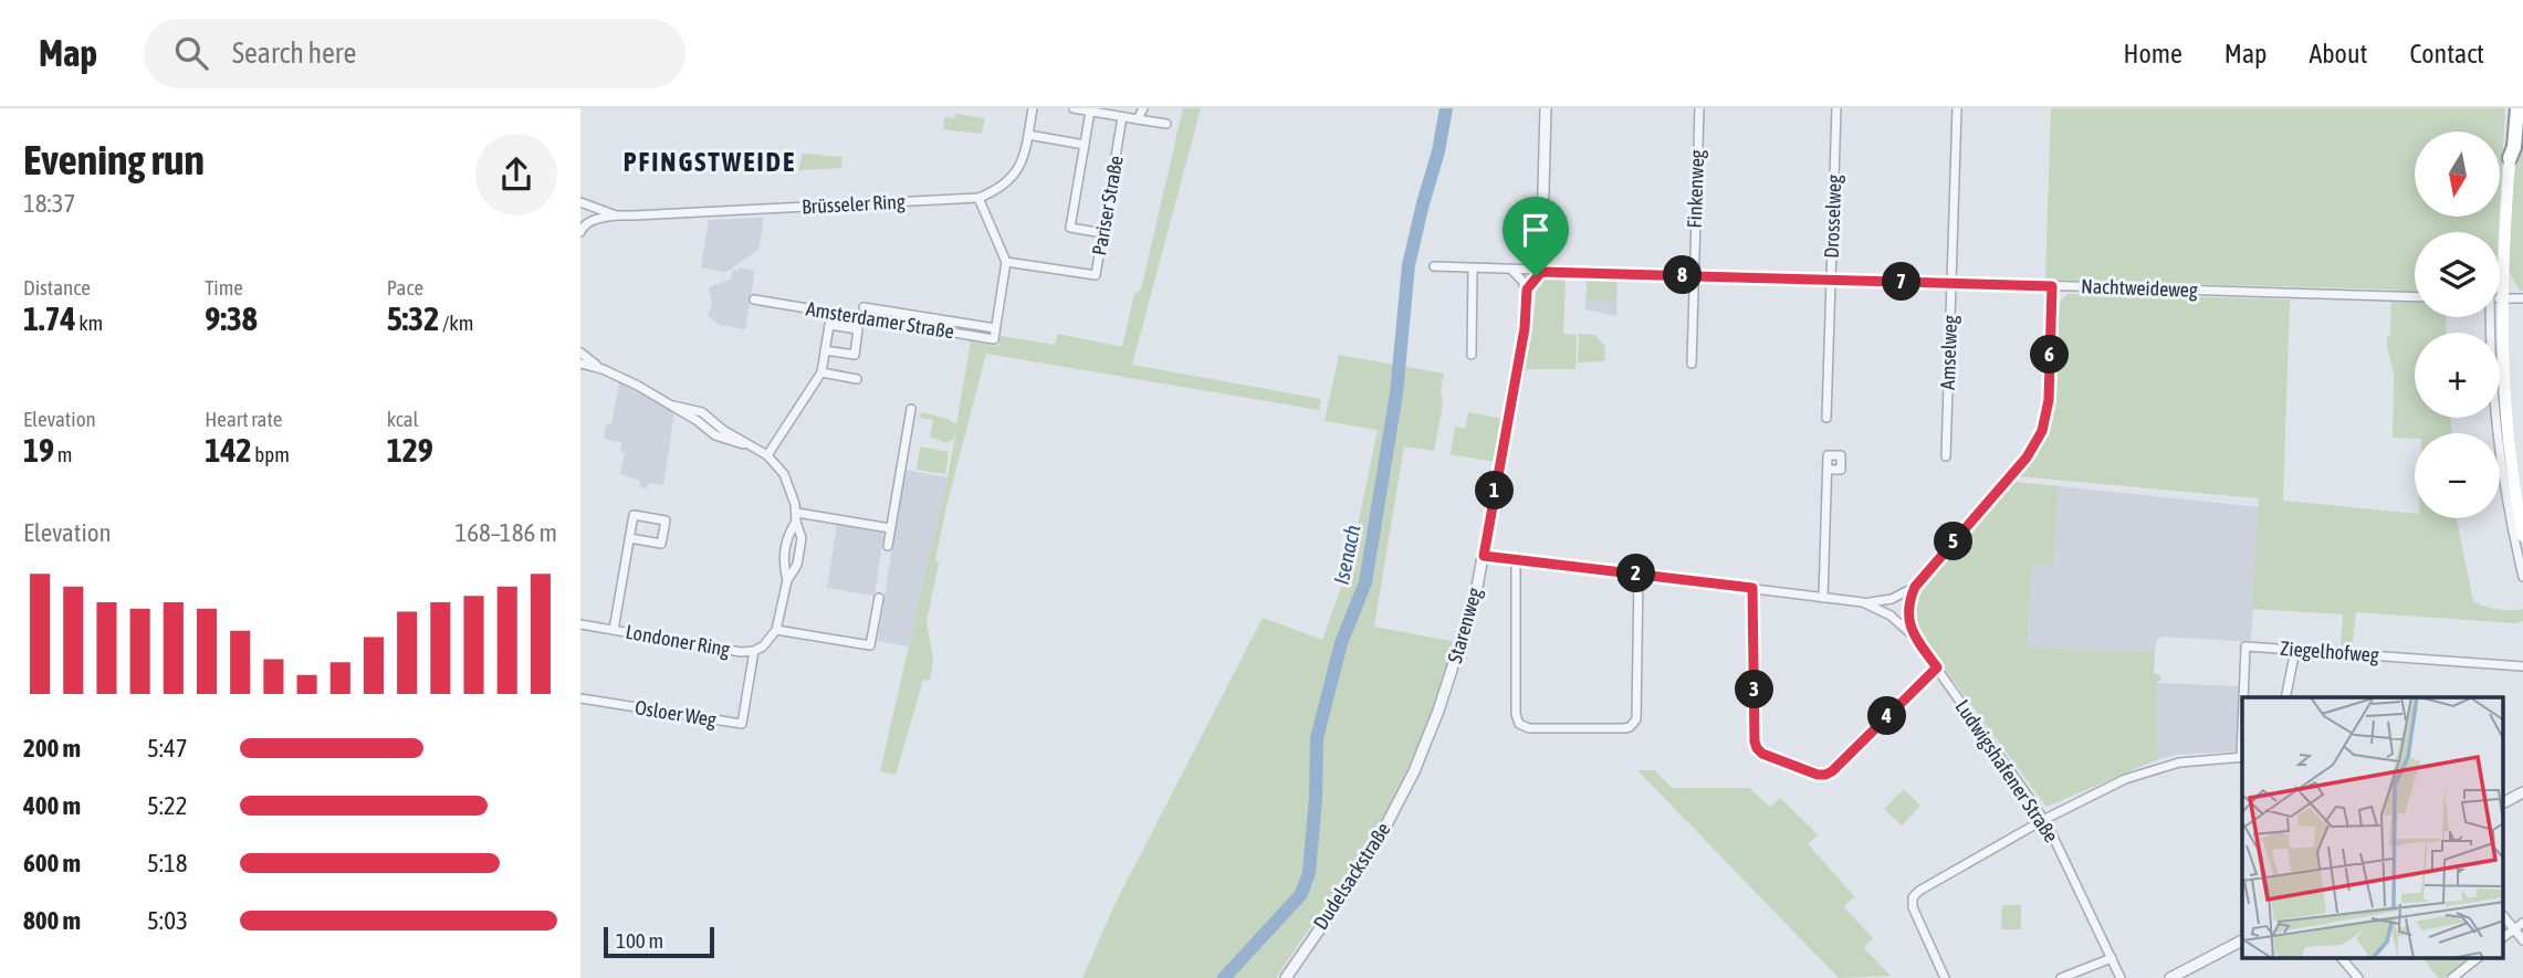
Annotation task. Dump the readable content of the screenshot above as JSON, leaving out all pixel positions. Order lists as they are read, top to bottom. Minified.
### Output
{"streets":{"street":["Finkenweg","Brüsseler Ring","Pariser Straße","Drosselweg","Nachtweideweg","Amsterdamer Straße","Amselweg","Starenweg","Londoner Ring","Ziegelhofweg","Osloer Weg","Ludwigshafener Straße","Dudelsackstraße"]},"crossings":[["Finkenweg","Nachtweideweg"],["Drosselweg","Nachtweideweg"],["Nachtweideweg","Amselweg"],["Starenweg","Ludwigshafener Straße"],["Starenweg","Dudelsackstraße"],["Londoner Ring","Osloer Weg"]],"districts":["PFINGSTWEIDE"],"water":["Isenach"],"scale_bar":"100 m","north":"bottom","page":{"header":"Map","search":"Search here","nav":["Home","Map","About","Contact"],"heading":["Evening run","18:37"],"map_buttons":["+","−"],"stats":[["Distance","1.74 km"],["Time","9:38"],["Pace","5:32 /km"],["Elevation","19 m"],["Heart rate","142 bpm"],["kcal","129"]],"pins":["8","7","6","1","5","2","3","4"],"chart":["Elevation","168–186 m"],"list":[{"name":"200 m","note":"5:47"},{"name":"400 m","note":"5:22"},{"name":"600 m","note":"5:18"},{"name":"800 m","note":"5:03"}],"scale":"100 m"}}
